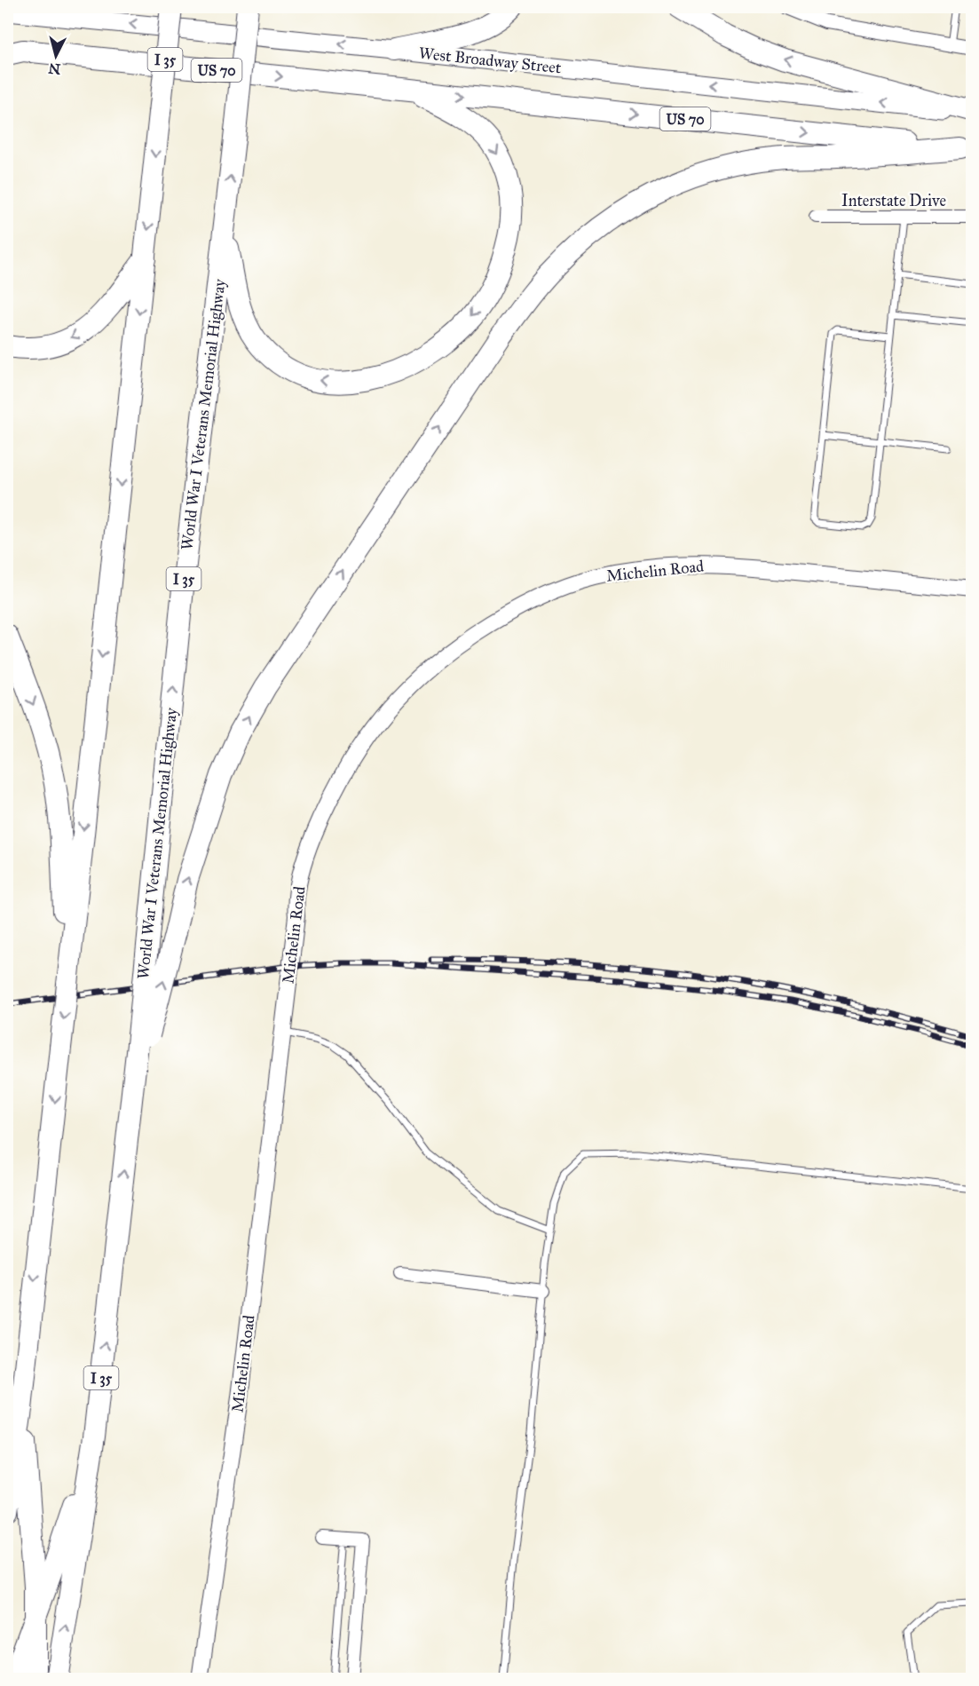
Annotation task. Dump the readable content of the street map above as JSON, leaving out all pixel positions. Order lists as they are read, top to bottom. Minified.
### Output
{"streets":{"highway":["I 35","US 70","World War I Veterans Memorial Highway"],"main road":["West Broadway Street"],"street":["Interstate Drive","Michelin Road"]},"one_way":["West Broadway Street"],"north":"bottom"}
